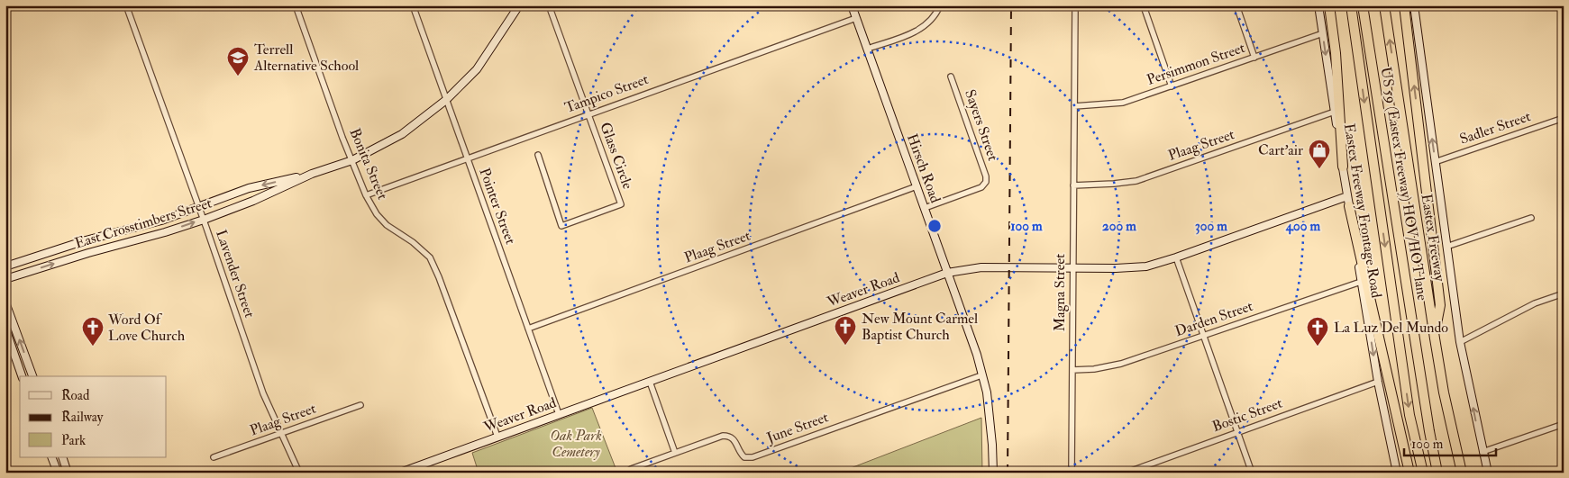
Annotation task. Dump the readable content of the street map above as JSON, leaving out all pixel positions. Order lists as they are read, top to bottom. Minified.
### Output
{"streets":{"highway":["US 59 (Eastex Freeway) HOV/HOT lane","Eastex Freeway"],"main road":["Hirsch Road","Eastex Freeway Frontage Road","East Crosstimbers Street","Weaver Road"],"street":["Persimmon Street","Tampico Street","Sayers Street","Sadler Street","Plaag Street","Glass Circle","Bonita Street","Pointer Street","Lavender Street","Magna Street","Darden Street","Bostic Street","June Street"]},"crossings":[["Persimmon Street","Eastex Freeway Frontage Road"],["Persimmon Street","Magna Street"],["Tampico Street","Glass Circle"],["Tampico Street","Bonita Street"],["Tampico Street","Hirsch Road"],["Tampico Street","Pointer Street"],["Sayers Street","Hirsch Road"],["Plaag Street","Hirsch Road"],["Plaag Street","Pointer Street"],["Plaag Street","Eastex Freeway Frontage Road"],["Plaag Street","Lavender Street"],["Plaag Street","Magna Street"],["Bonita Street","East Crosstimbers Street"],["Bonita Street","Weaver Road"],["Hirsch Road","Weaver Road"],["Hirsch Road","June Street"],["Pointer Street","East Crosstimbers Street"],["Pointer Street","Weaver Road"],["Eastex Freeway Frontage Road","Weaver Road"],["Eastex Freeway Frontage Road","Darden Street"],["Eastex Freeway Frontage Road","Bostic Street"],["East Crosstimbers Street","Lavender Street"],["Weaver Road","Magna Street"],["Magna Street","Darden Street"]],"one_way":["Eastex Freeway Frontage Road"],"parks":["Oak Park Cemetery"],"places":{"school or university":["Terrell Alternative School"],"shop":["Cart’air"],"church":["New Mount Carmel Baptist Church","Word Of Love Church","La Luz Del Mundo"]},"legend":["Road","Railway","Park"],"scale_bar":"100 m","rings":["100 m","200 m","300 m","400 m"]}
